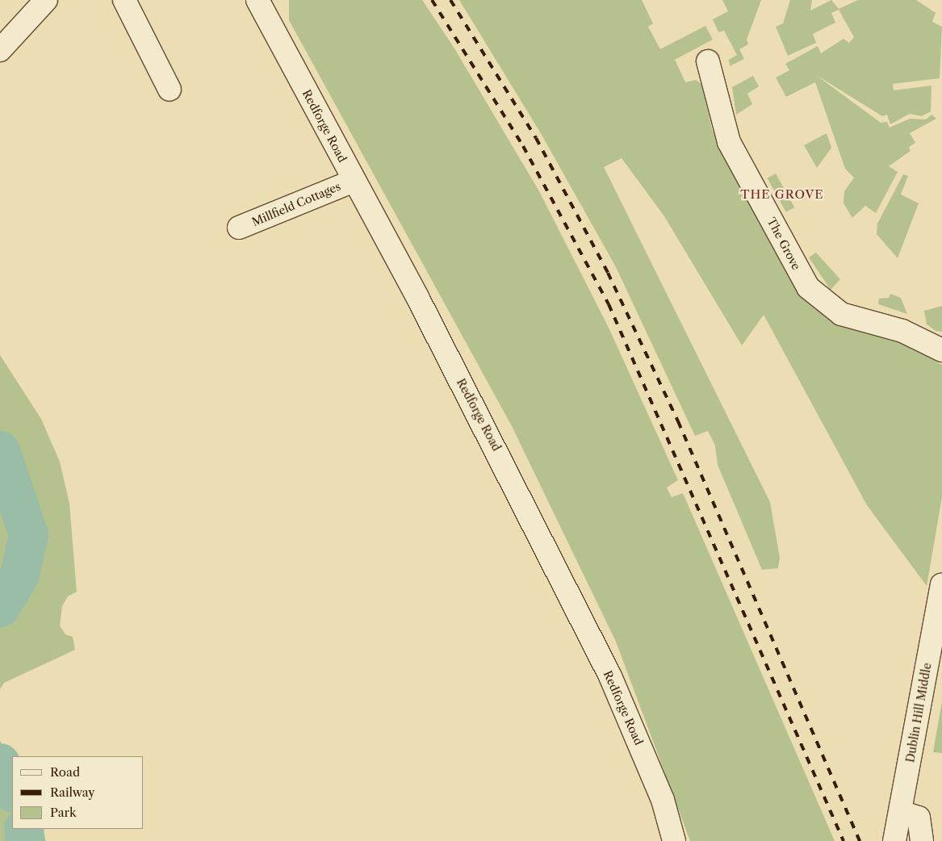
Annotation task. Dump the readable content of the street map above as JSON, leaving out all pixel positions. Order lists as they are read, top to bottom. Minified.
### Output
{"streets":{"street":["Redforge Road","Millfield Cottages","The Grove","Dublin Hill Middle"]},"crossings":[["Redforge Road","Millfield Cottages"]],"districts":["THE GROVE"],"legend":["Road","Railway","Park"]}
